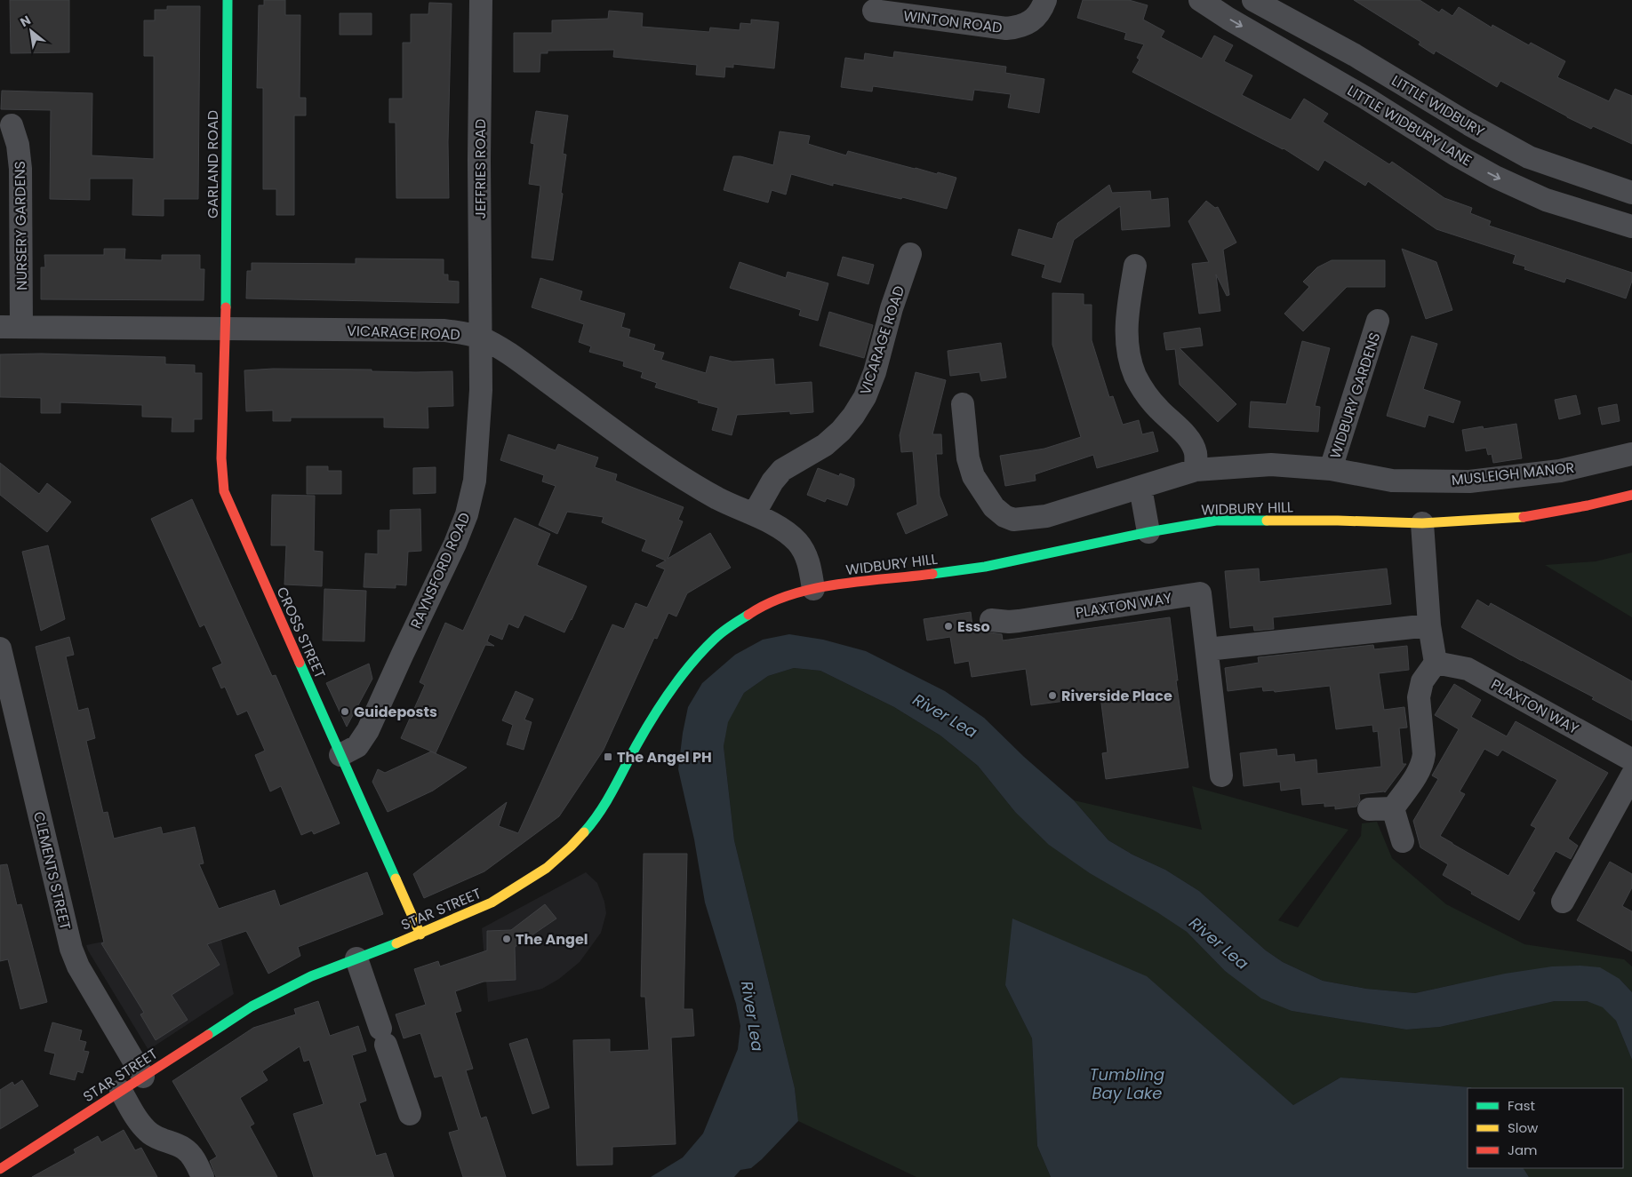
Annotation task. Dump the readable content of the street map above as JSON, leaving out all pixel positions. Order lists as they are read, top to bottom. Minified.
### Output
{"streets":{"main road":["GARLAND ROAD","WIDBURY HILL","CROSS STREET","STAR STREET"],"street":["WINTON ROAD","LITTLE WIDBURY","LITTLE WIDBURY LANE","JEFFRIES ROAD","NURSERY GARDENS","VICARAGE ROAD","WIDBURY GARDENS","MUSLEIGH MANOR","RAYNSFORD ROAD","PLAXTON WAY","CLEMENTS STREET"]},"crossings":[["GARLAND ROAD","VICARAGE ROAD"],["GARLAND ROAD","CROSS STREET"],["JEFFRIES ROAD","VICARAGE ROAD"],["JEFFRIES ROAD","RAYNSFORD ROAD"],["NURSERY GARDENS","VICARAGE ROAD"],["VICARAGE ROAD","WIDBURY HILL"],["VICARAGE ROAD","RAYNSFORD ROAD"],["VICARAGE ROAD","CROSS STREET"],["VICARAGE ROAD","STAR STREET"],["WIDBURY GARDENS","MUSLEIGH MANOR"],["WIDBURY HILL","STAR STREET"],["RAYNSFORD ROAD","CROSS STREET"],["CROSS STREET","STAR STREET"],["CLEMENTS STREET","STAR STREET"]],"one_way":["LITTLE WIDBURY LANE"],"water":["River Lea","Tumbling Bay Lake"],"places":{"other":["Esso","Riverside Place","Guideposts","The Angel"],"transit":["The Angel PH"]},"legend":["Fast","Slow","Jam"],"north":"top left"}
